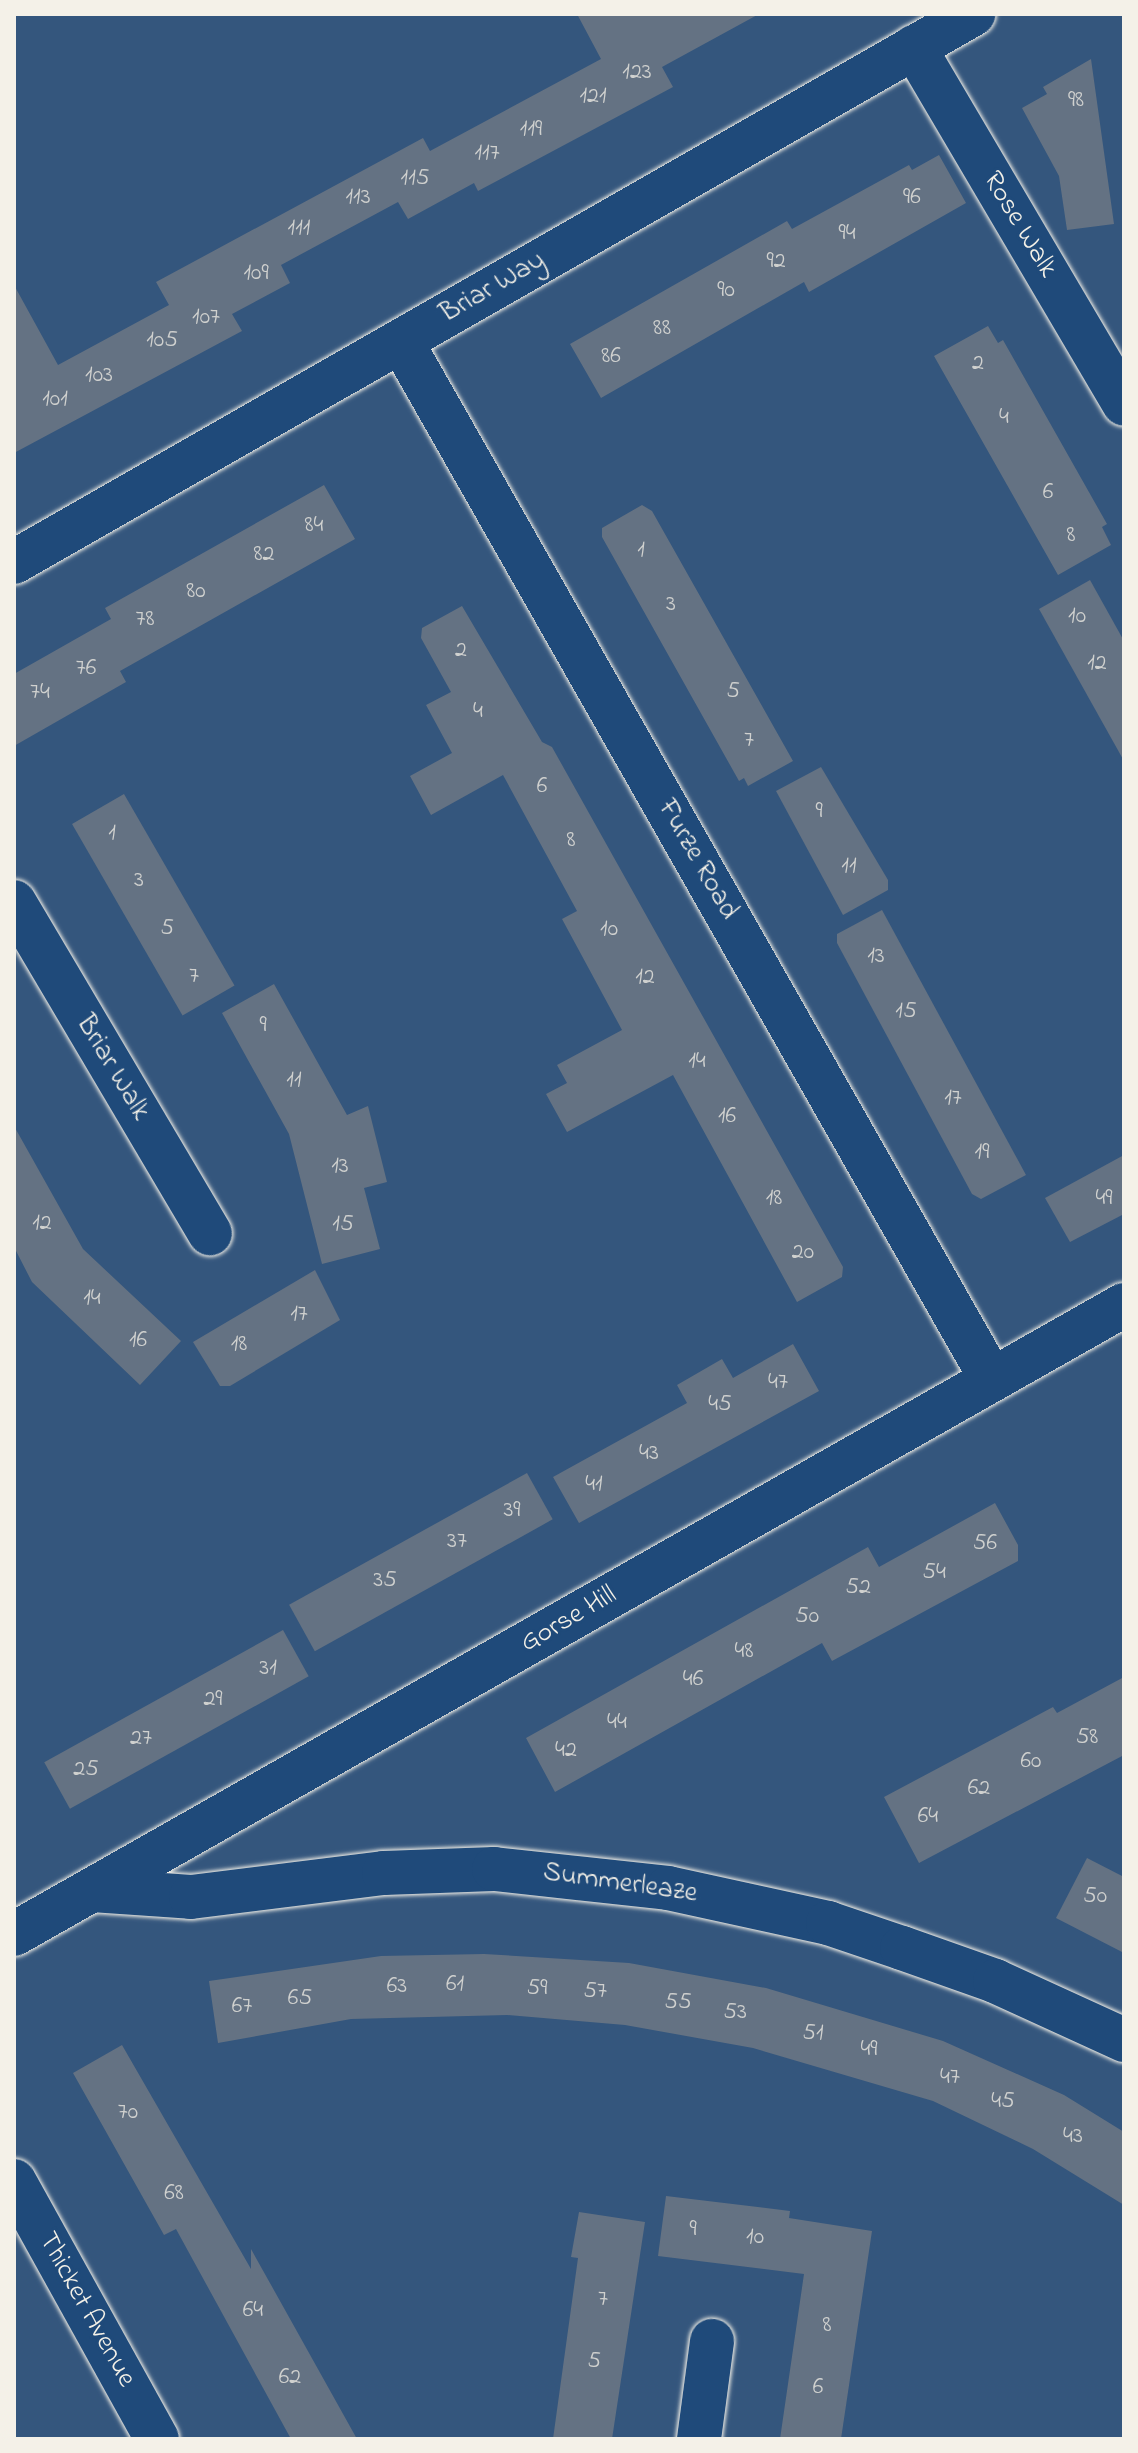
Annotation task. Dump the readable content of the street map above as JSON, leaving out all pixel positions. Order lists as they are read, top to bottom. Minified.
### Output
{"streets":{"street":["Rose Walk","Briar Way","Furze Road","Briar Walk","Gorse Hill","Summerleaze","Thicket Avenue"]},"crossings":[["Rose Walk","Briar Way"],["Briar Way","Furze Road"],["Furze Road","Gorse Hill"],["Gorse Hill","Summerleaze"]],"house_numbers":["123","121","98","119","117","115","113","96","111","94","92","109","90","107","88","105","86","2","103","101","4","6","84","8","1","82","80","3","10","78","2","12","76","5","74","4","7","6","9","1","8","11","3","5","10","13","7","12","15","9","14","11","17","16","19","13","18","49","12","15","20","14","17","16","18","47","45","43","41","39","37","56","54","35","52","50","48","31","46","29","44","58","27","42","60","25","62","64","50","61","63","59","57","65","55","67","53","51","49","47","45","70","43","68","9","10","7","64","8","5","62","6"]}
